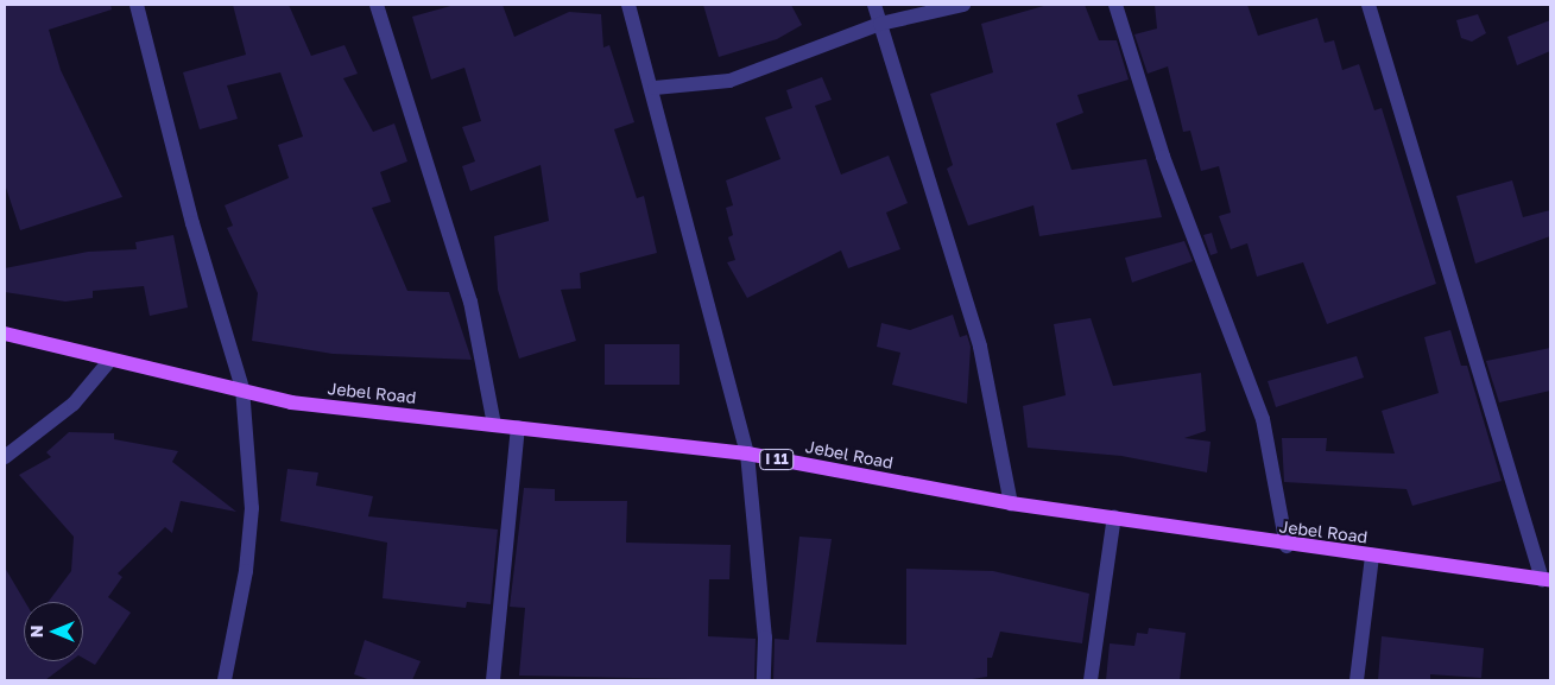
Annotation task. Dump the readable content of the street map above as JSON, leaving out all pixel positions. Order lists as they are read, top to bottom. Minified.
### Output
{"streets":{"main road":["Jebel Road","I 11"]},"north":"left"}
